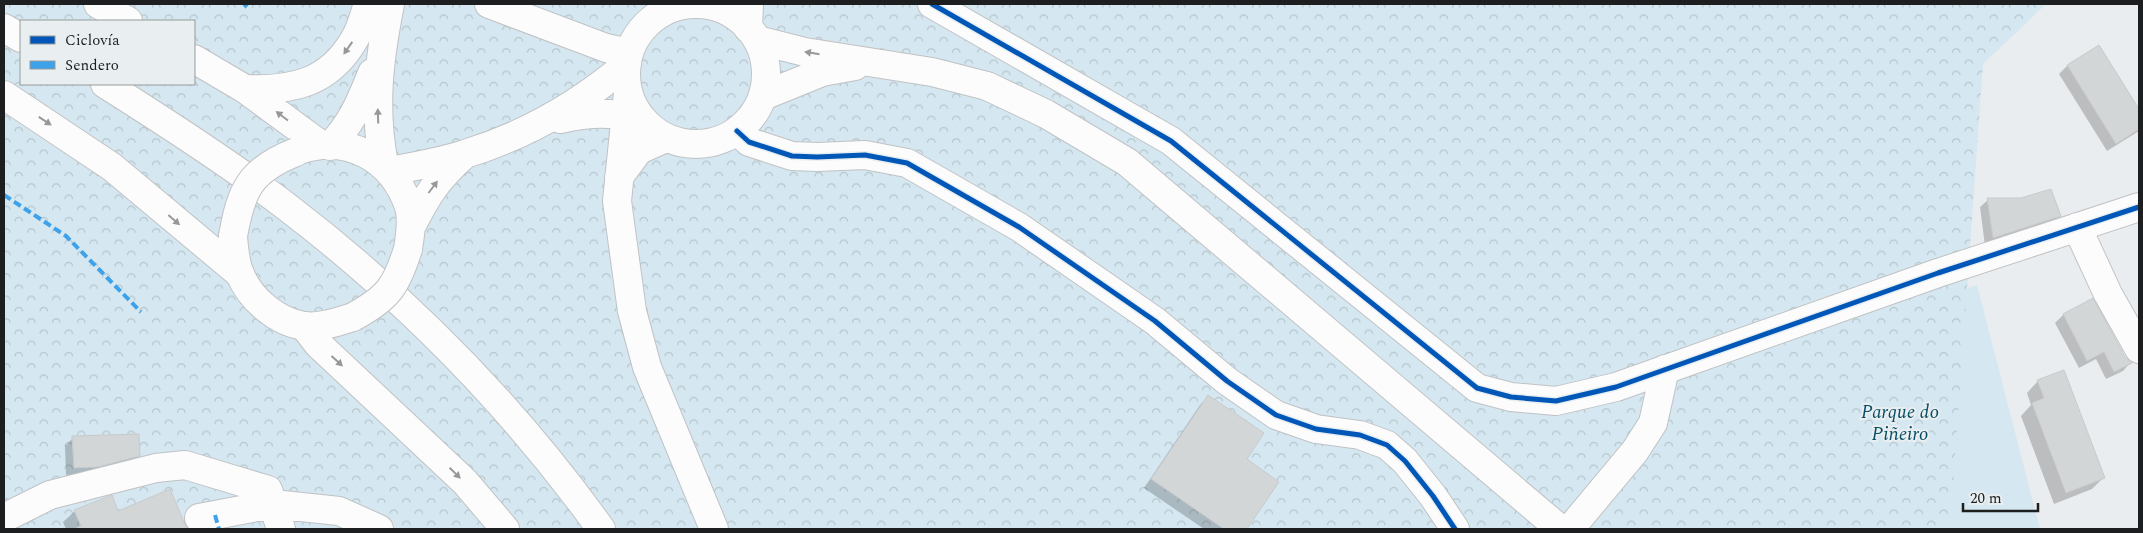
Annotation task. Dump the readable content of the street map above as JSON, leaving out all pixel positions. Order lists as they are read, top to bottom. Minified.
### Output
{"parks":["Parque do Piñeiro"],"legend":["Ciclovía","Sendero"],"scale_bar":"20 m"}
